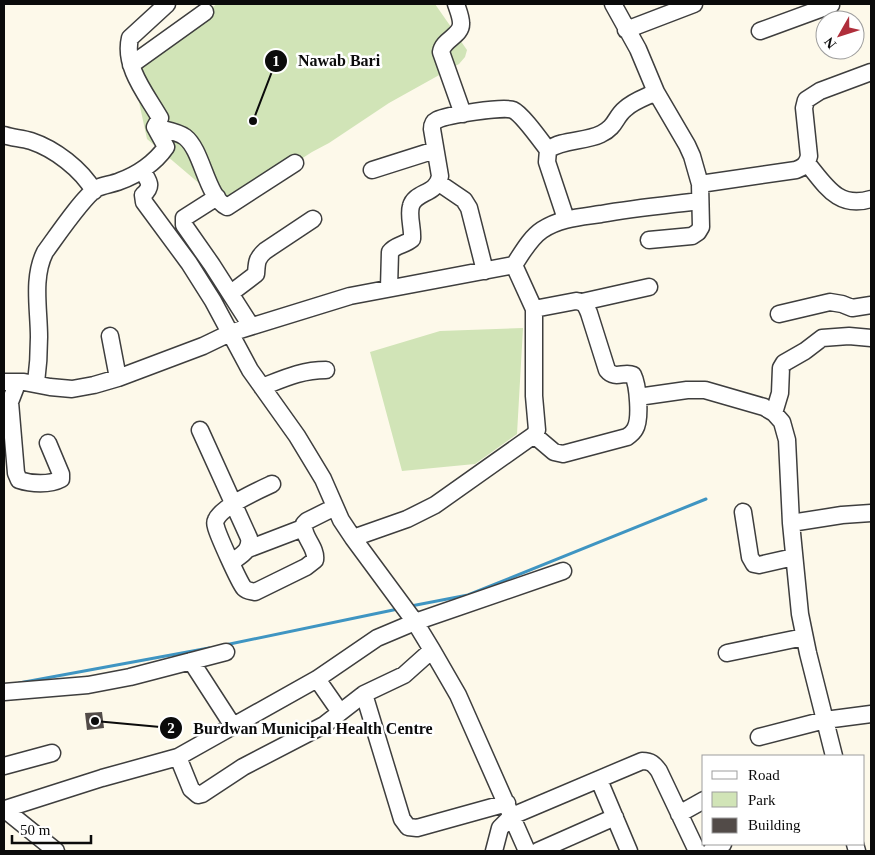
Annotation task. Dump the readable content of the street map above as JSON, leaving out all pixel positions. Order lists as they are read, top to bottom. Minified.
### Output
{"places":["Nawab Bari","Burdwan Municipal Health Centre"],"legend":["Road","Park","Building"],"scale_bar":"50 m","north":"bottom left"}
